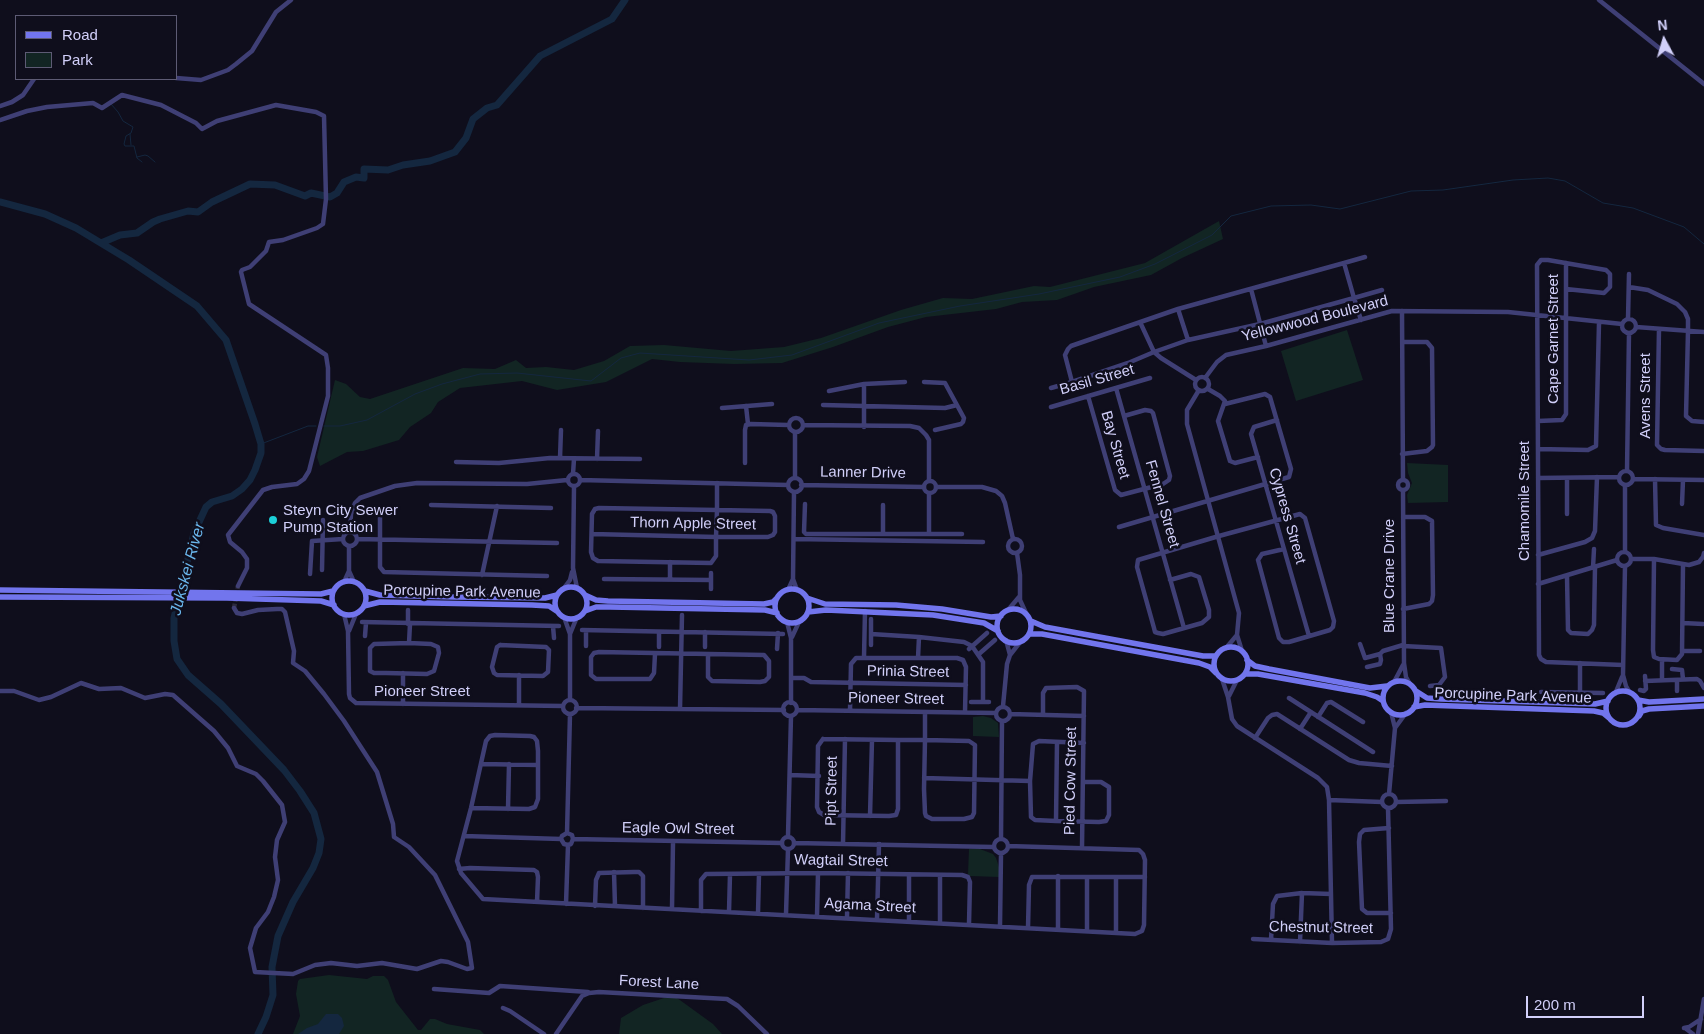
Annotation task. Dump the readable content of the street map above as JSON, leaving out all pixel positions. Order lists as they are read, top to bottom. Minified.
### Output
{"streets":{"street":["Yellowwood Boulevard","Cape Garnet Street","Basil Street","Avens Street","Bay Street","Lanner Drive","Chamomile Street","Fennel Street","Cypress Street","Thorn Apple Street","Blue Crane Drive","Porcupine Park Avenue","Prinia Street","Pioneer Street","Pied Cow Street","Pipt Street","Eagle Owl Street","Wagtail Street","Agama Street","Chestnut Street","Forest Lane"]},"crossings":[["Yellowwood Boulevard","Cape Garnet Street"],["Yellowwood Boulevard","Chamomile Street"],["Cape Garnet Street","Chamomile Street"],["Basil Street","Bay Street"],["Basil Street","Fennel Street"],["Bay Street","Fennel Street"],["Blue Crane Drive","Porcupine Park Avenue"],["Pied Cow Street","Agama Street"],["Wagtail Street","Agama Street"]],"water":["Jukskei River"],"places":["Steyn City Sewer Pump Station"],"legend":["Road","Park"],"scale_bar":"200 m","north":"top"}
